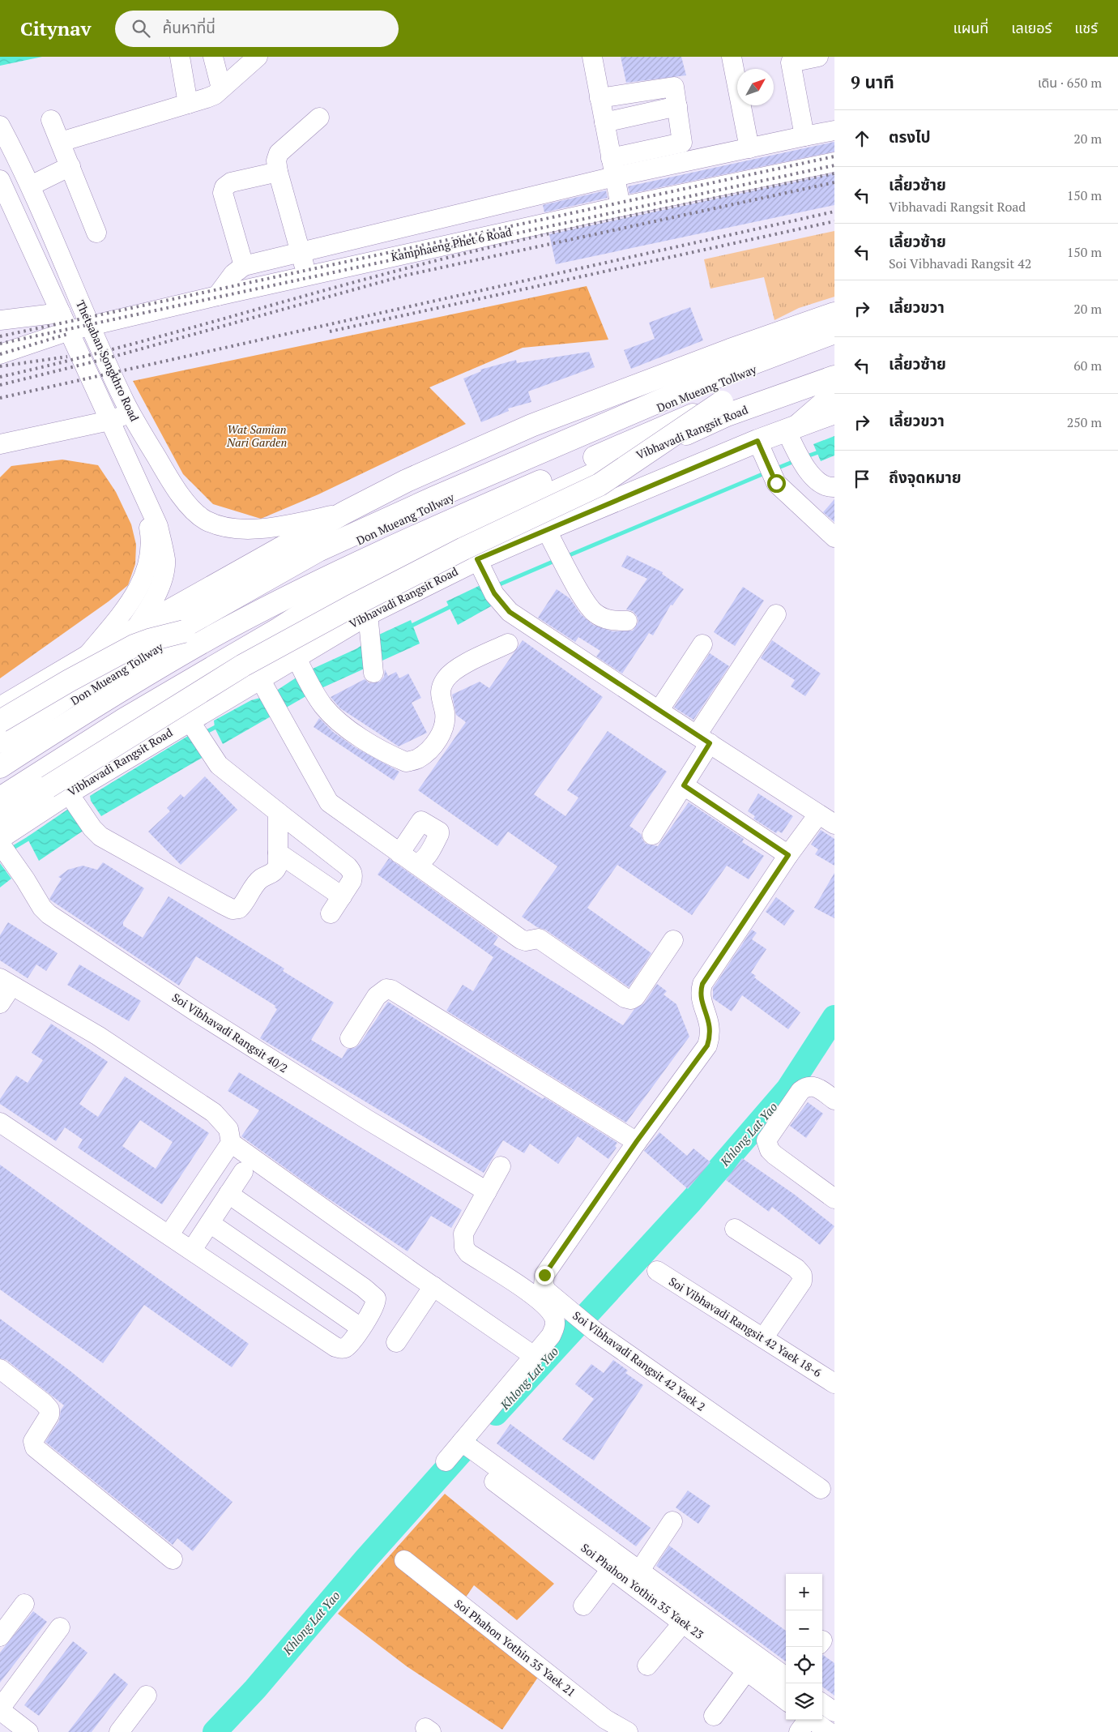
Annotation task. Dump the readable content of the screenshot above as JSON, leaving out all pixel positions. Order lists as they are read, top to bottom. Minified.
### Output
{"streets":{"main road":["Don Mueang Tollway","Vibhavadi Rangsit Road"],"street":["Kamphaeng Phet 6 Road","Thetsaban Songkhro Road","Soi Vibhavadi Rangsit 40/2","Soi Vibhavadi Rangsit 42 Yaek 18-6","Soi Vibhavadi Rangsit 42 Yaek 2","Soi Phahon Yothin 35 Yaek 23","Soi Phahon Yothin 35 Yaek 21"]},"crossings":[["Kamphaeng Phet 6 Road","Thetsaban Songkhro Road"],["Vibhavadi Rangsit Road","Soi Vibhavadi Rangsit 40/2"]],"water":["Khlong Lat Yao"],"parks":["Wat Samian Nari Garden"],"north":"top right","page":{"header":"Citynav","search":"ค้นหาที่นี่","nav":["แผนที่","เลเยอร์","แชร์"],"heading":["9 นาที","เดิน · 650 m"],"list":[["ตรงไป","20 m"],["เลี้ยวซ้าย","Vibhavadi Rangsit Road","150 m"],["เลี้ยวซ้าย","Soi Vibhavadi Rangsit 42","150 m"],["เลี้ยวขวา","20 m"],["เลี้ยวซ้าย","60 m"],["เลี้ยวขวา","250 m"],"ถึงจุดหมาย"],"map_buttons":["+","−"]}}
